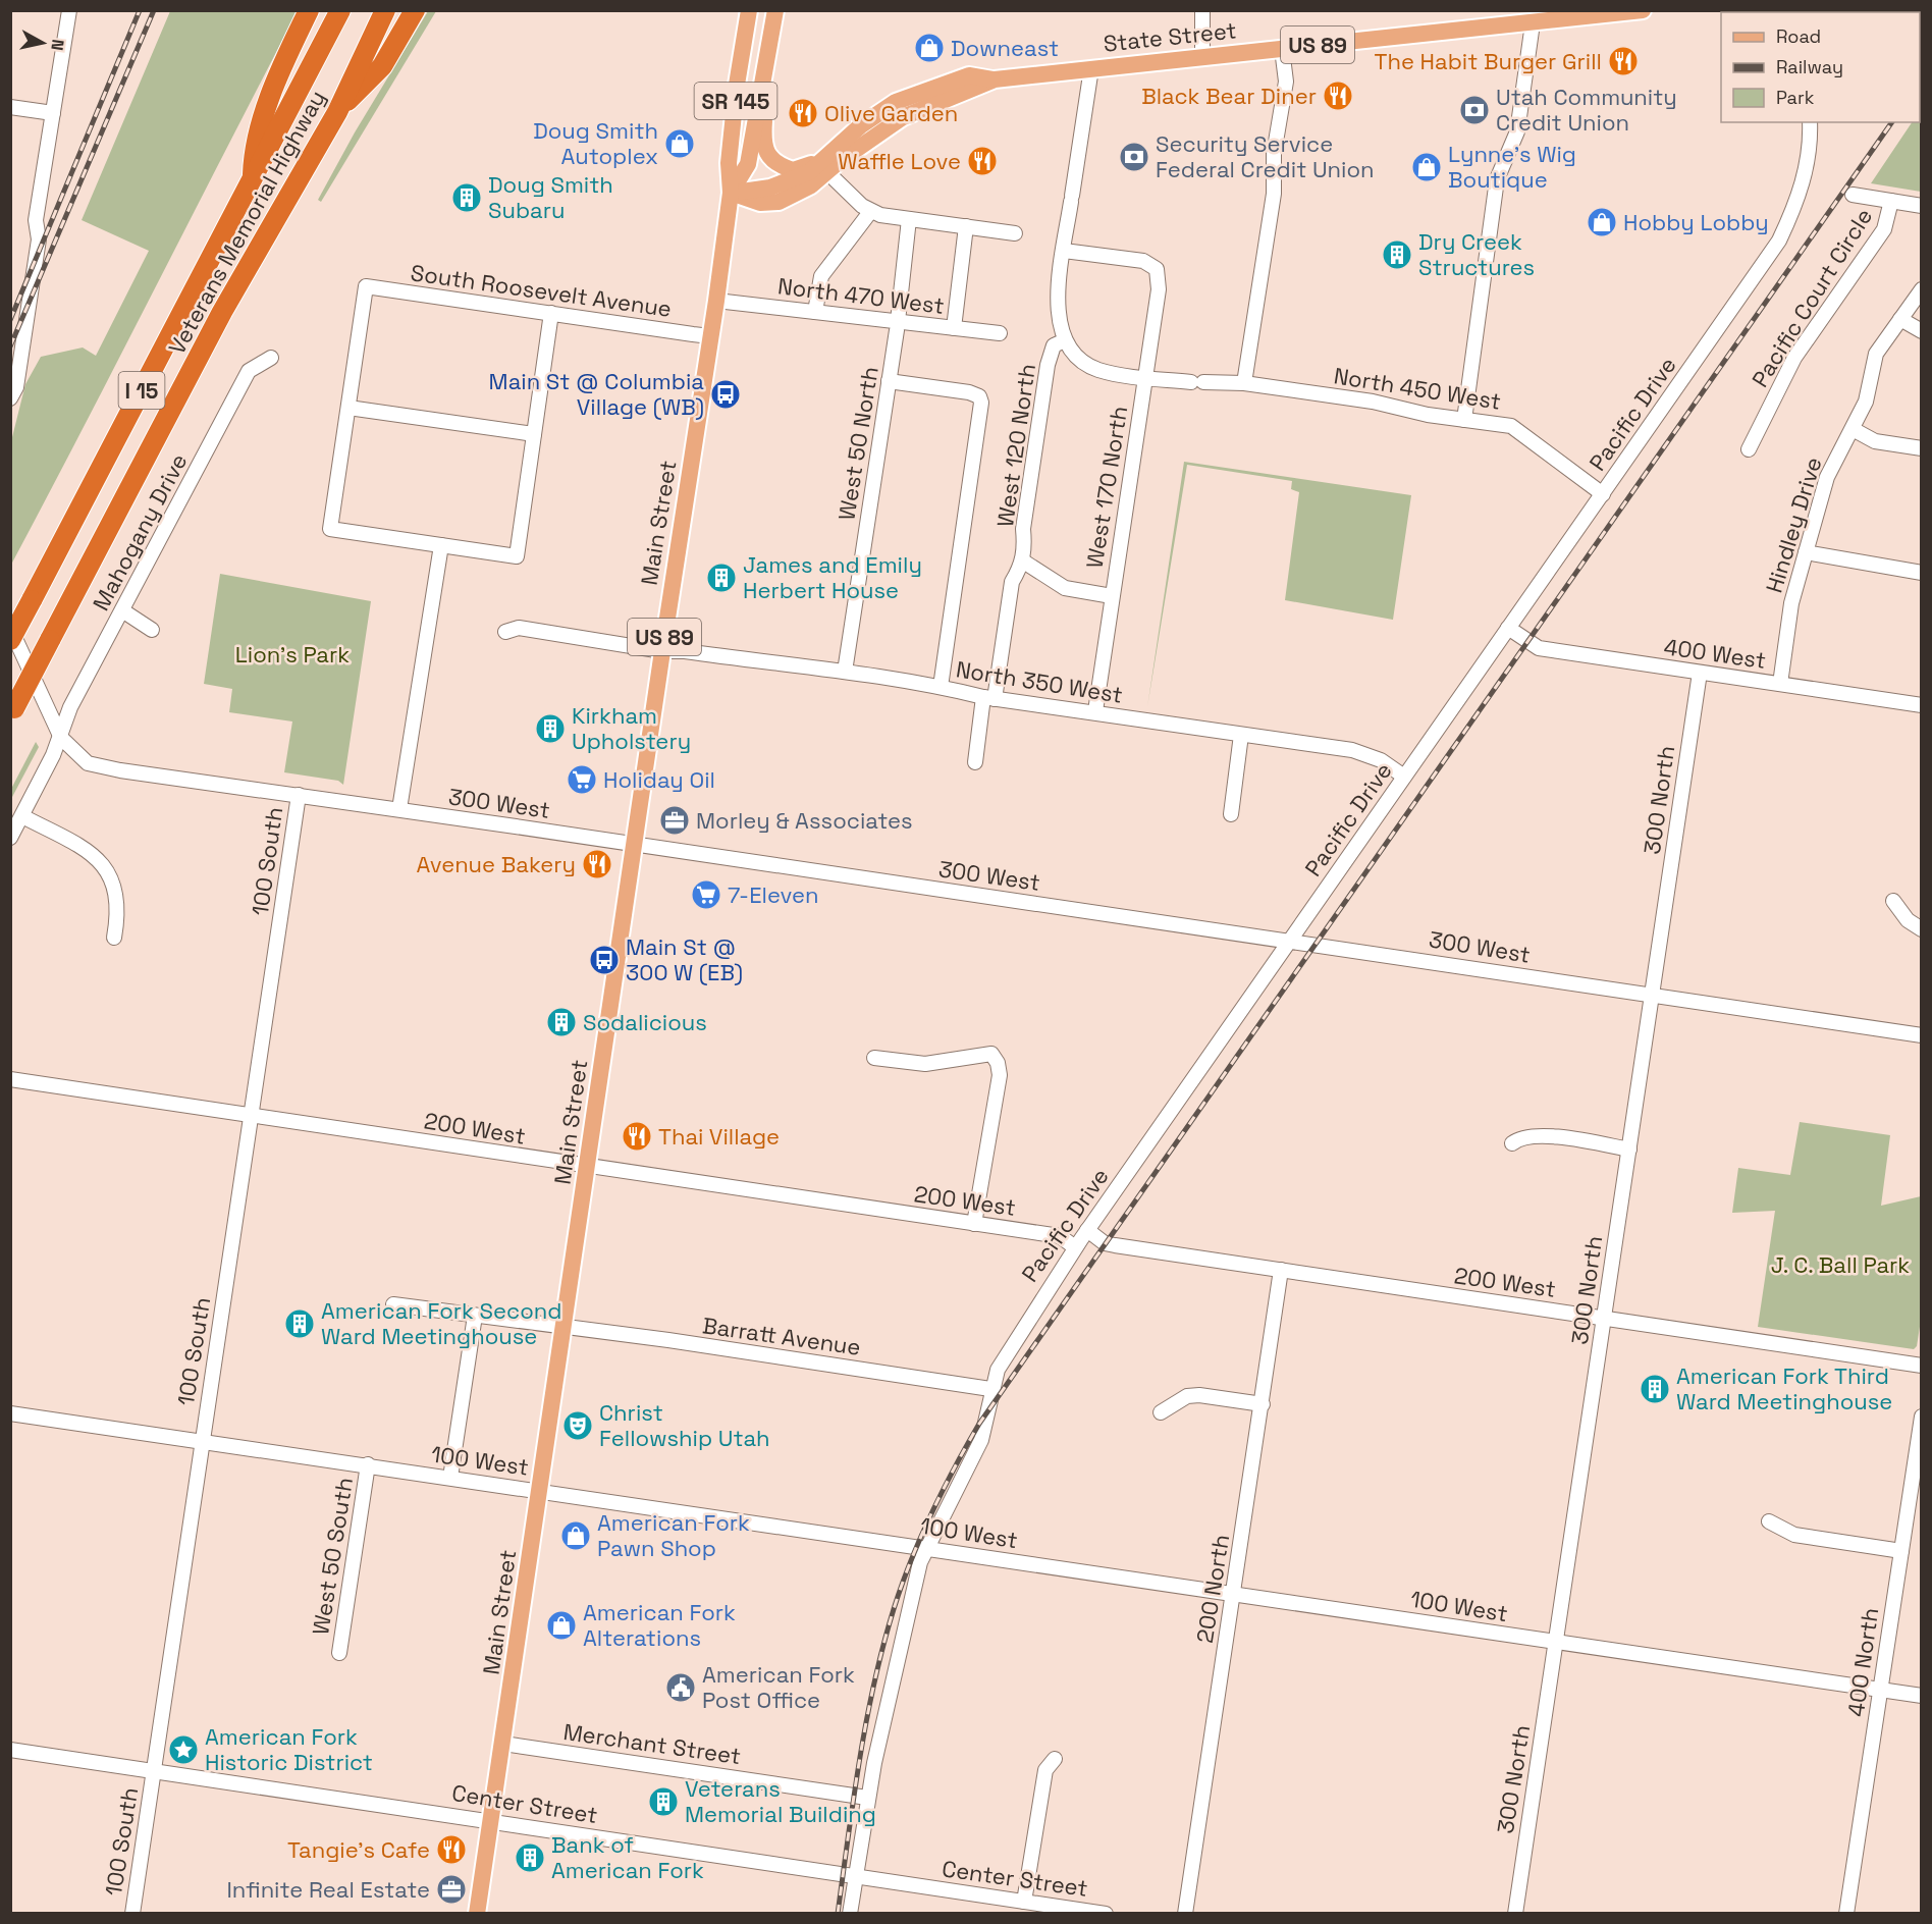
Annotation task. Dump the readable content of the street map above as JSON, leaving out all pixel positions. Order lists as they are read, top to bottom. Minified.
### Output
{"streets":{"highway":["Veterans Memorial Highway","I 15"],"main road":["State Street","US 89","SR 145","Main Street"],"street":["South Roosevelt Avenue","North 470 West","Pacific Court Circle","North 450 West","Pacific Drive","West 50 North","West 120 North","West 170 North","Hindley Drive","Mahogany Drive","400 West","North 350 West","300 North","300 West","100 South","200 West","Barratt Avenue","100 West","West 50 South","200 North","400 North","Merchant Street","Center Street"]},"crossings":[["State Street","Main Street"],["South Roosevelt Avenue","Main Street"],["North 470 West","West 50 North"],["North 470 West","Main Street"],["North 450 West","Pacific Drive"],["North 450 West","West 120 North"],["North 450 West","West 170 North"],["Pacific Drive","400 West"],["Pacific Drive","North 350 West"],["Pacific Drive","300 West"],["Pacific Drive","200 West"],["Pacific Drive","Barratt Avenue"],["Pacific Drive","100 West"],["Pacific Drive","Merchant Street"],["Pacific Drive","Center Street"],["West 50 North","North 350 West"],["West 120 North","North 350 West"],["West 170 North","North 350 West"],["Main Street","North 350 West"],["Main Street","300 West"],["Main Street","200 West"],["Main Street","Barratt Avenue"],["Main Street","100 West"],["Main Street","Merchant Street"],["Main Street","Center Street"],["Hindley Drive","400 West"],["Mahogany Drive","300 West"],["400 West","300 North"],["300 North","300 West"],["300 North","200 West"],["300 North","100 West"],["300 West","100 South"],["100 South","200 West"],["100 South","100 West"],["100 South","Center Street"],["200 West","200 North"],["100 West","West 50 South"],["100 West","200 North"],["100 West","400 North"]],"parks":["Lion's Park","J. C. Ball Park"],"places":{"shop":["Downeast","Doug Smith Autoplex","Lynne's Wig Boutique","Hobby Lobby","American Fork Pawn Shop","American Fork Alterations"],"restaurant":["The Habit Burger Grill","Black Bear Diner","Olive Garden","Waffle Love","Avenue Bakery","Thai Village","Tangie's Cafe"],"bank":["Utah Community Credit Union","Security Service Federal Credit Union"],"building":["Doug Smith Subaru","Dry Creek Structures","James and Emily Herbert House","Kirkham Upholstery","Sodalicious","American Fork Second Ward Meetinghouse","American Fork Third Ward Meetinghouse","Veterans Memorial Building","Bank of American Fork"],"bus stop":["Main St @ Columbia Village (WB)","Main St @ 300 W (EB)"],"supermarket":["Holiday Oil","7-Eleven"],"office":["Morley & Associates","Infinite Real Estate"],"theatre":["Christ Fellowship Utah"],"public building":["American Fork Post Office"],"place":["American Fork Historic District"]},"legend":["Road","Railway","Park"],"north":"right"}
